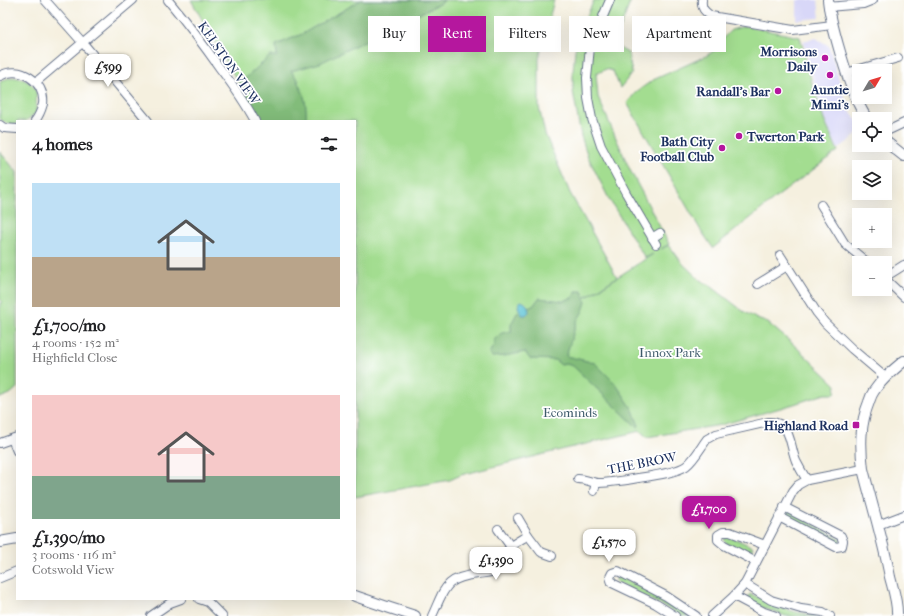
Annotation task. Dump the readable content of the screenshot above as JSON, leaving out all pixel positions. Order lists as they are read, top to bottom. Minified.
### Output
{"streets":{"street":["KELSTON VIEW","THE BROW"]},"parks":["Innox Park","Ecominds"],"places":{"other":["Morrisons Daily","Auntie Mimi's","Randall's Bar","Twerton Park","Bath City Football Club"],"transit":["Highland Road"]},"north":"top right","page":{"chip":["Buy","Rent","Filters","New","Apartment"],"price":["£599","£1,700","£1,570","£1,390"],"map_buttons":["+","−"],"heading":"4 homes","list":[{"name":"£1,700/mo","note":"4 rooms · 152 m² · Highfield Close"},{"name":"£1,390/mo","note":"3 rooms · 116 m² · Cotswold View"}]}}
